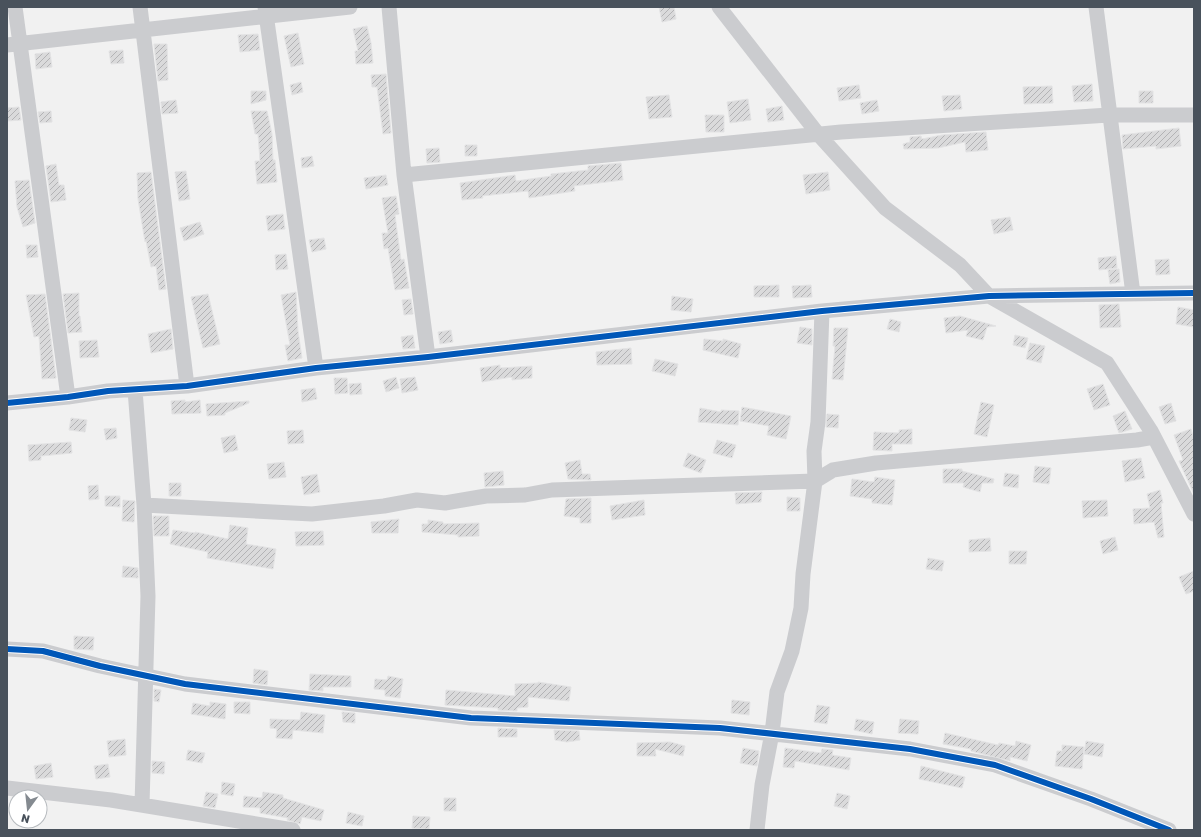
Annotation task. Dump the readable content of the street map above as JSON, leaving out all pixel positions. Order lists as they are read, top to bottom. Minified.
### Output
{"north":"bottom"}
